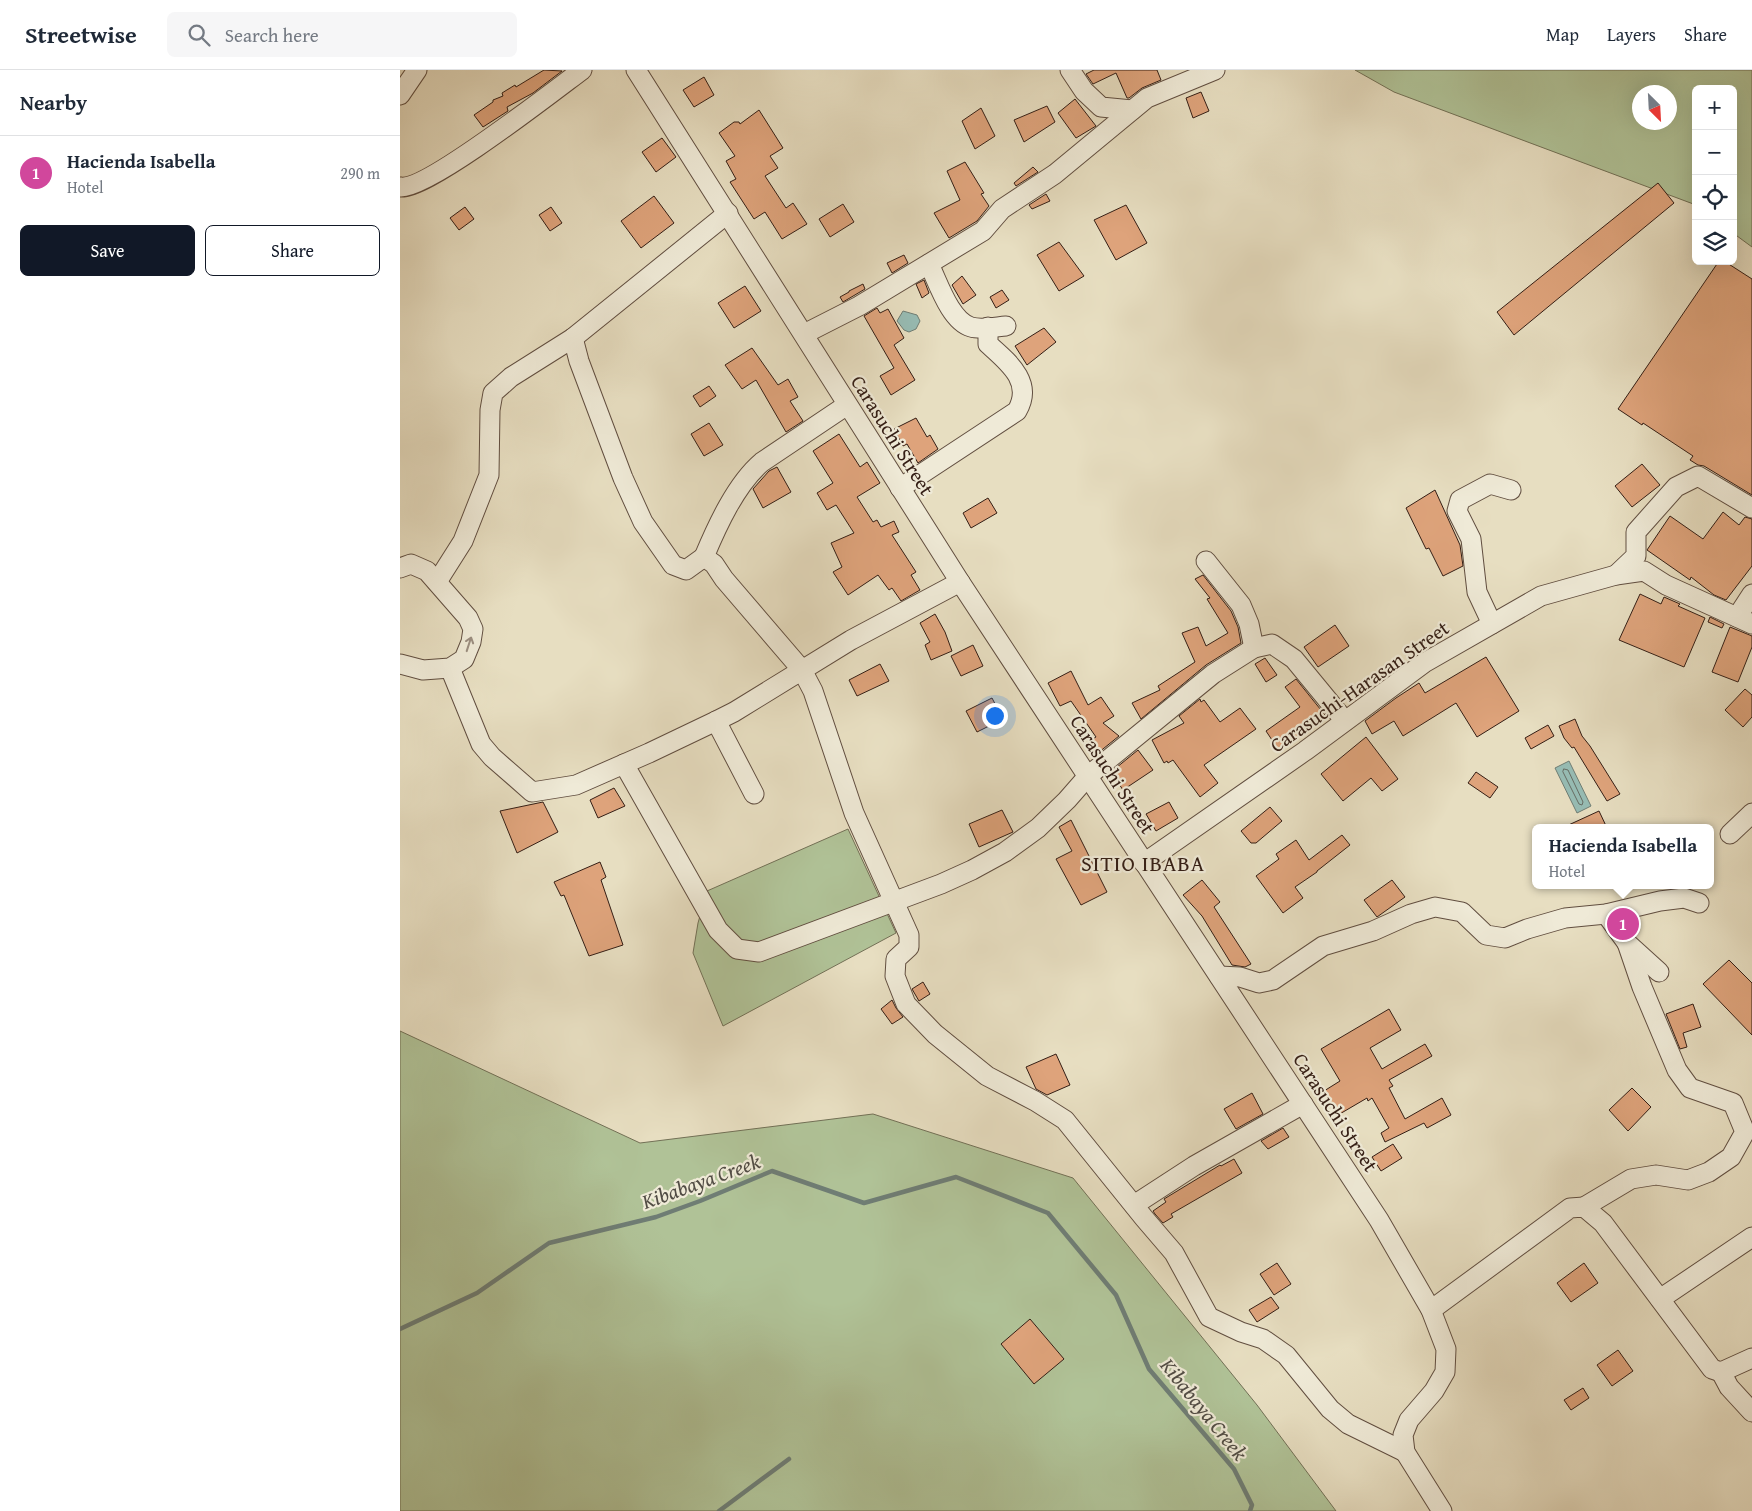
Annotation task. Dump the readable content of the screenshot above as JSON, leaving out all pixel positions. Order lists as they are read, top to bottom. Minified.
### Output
{"streets":{"street":["Carasuchi Street","Carasuchi-Harasan Street"]},"crossings":[["Carasuchi Street","Carasuchi-Harasan Street"]],"districts":["SITIO IBABA"],"water":["Kibabaya Creek"],"north":"bottom right","page":{"header":"Streetwise","search":"Search here","nav":["Map","Layers","Share"],"heading":"Nearby","map_buttons":["+","−"],"list":[{"mark":"1","name":"Hacienda Isabella","note":"Hotel","value":"290 m"}],"buttons":["Save","Share"],"popup":["Hacienda Isabella","Hotel"],"pins":"1"}}
